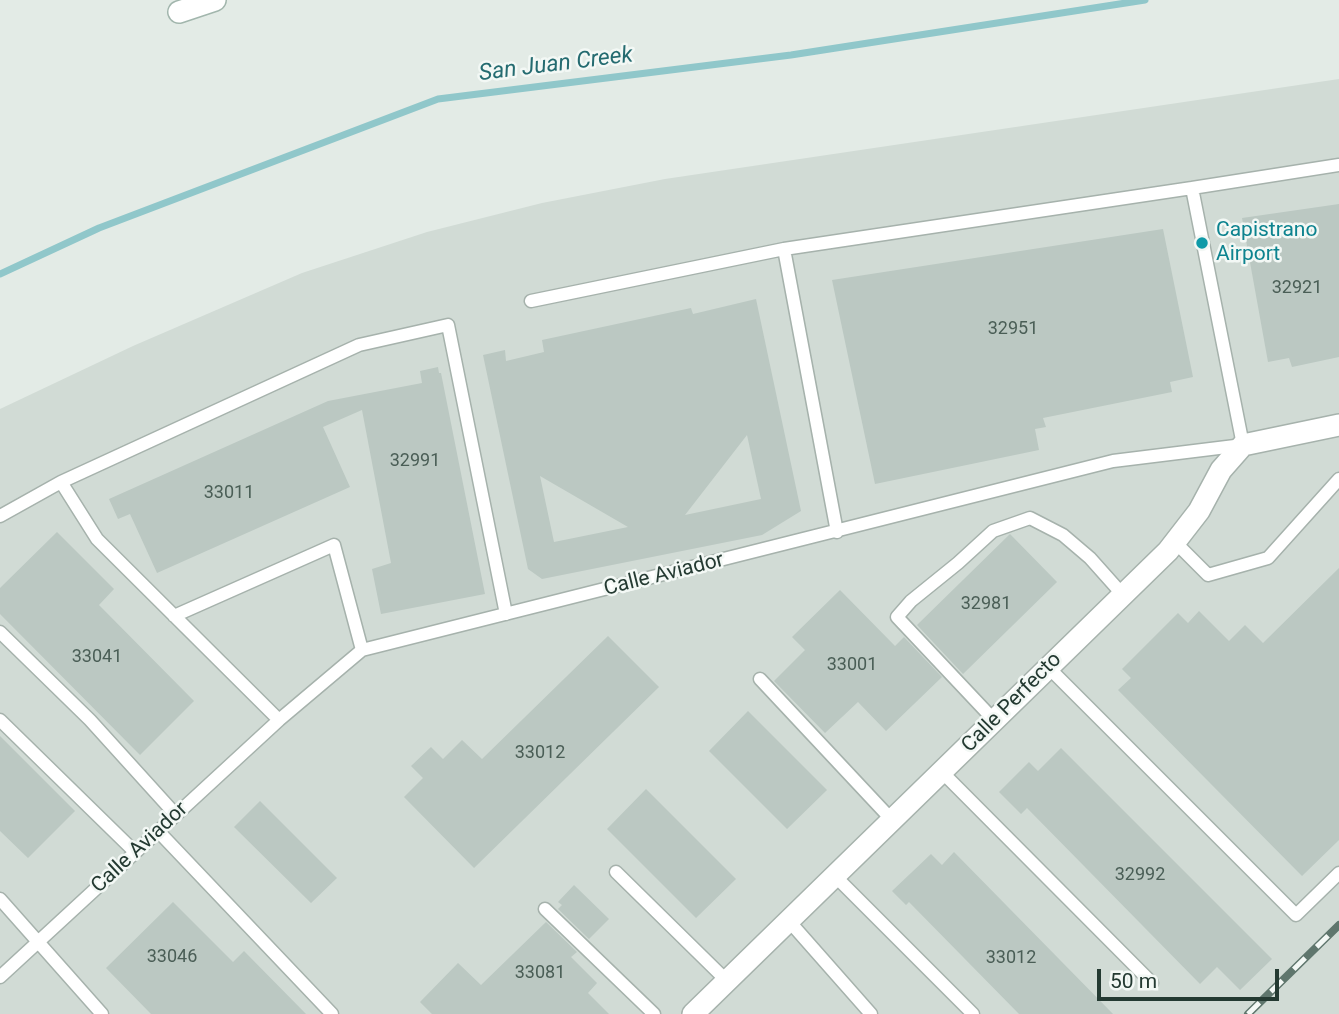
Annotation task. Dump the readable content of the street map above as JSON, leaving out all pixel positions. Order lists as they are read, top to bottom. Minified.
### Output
{"streets":{"street":["Calle Perfecto"],"lane":["Calle Aviador"]},"crossings":[["Calle Aviador","Calle Perfecto"]],"water":["San Juan Creek"],"places":["Capistrano Airport"],"house_numbers":["32921","32951","32991","33011","32981","33041","33001","33012","32992","33046","33012","33081"],"scale_bar":"50 m"}
